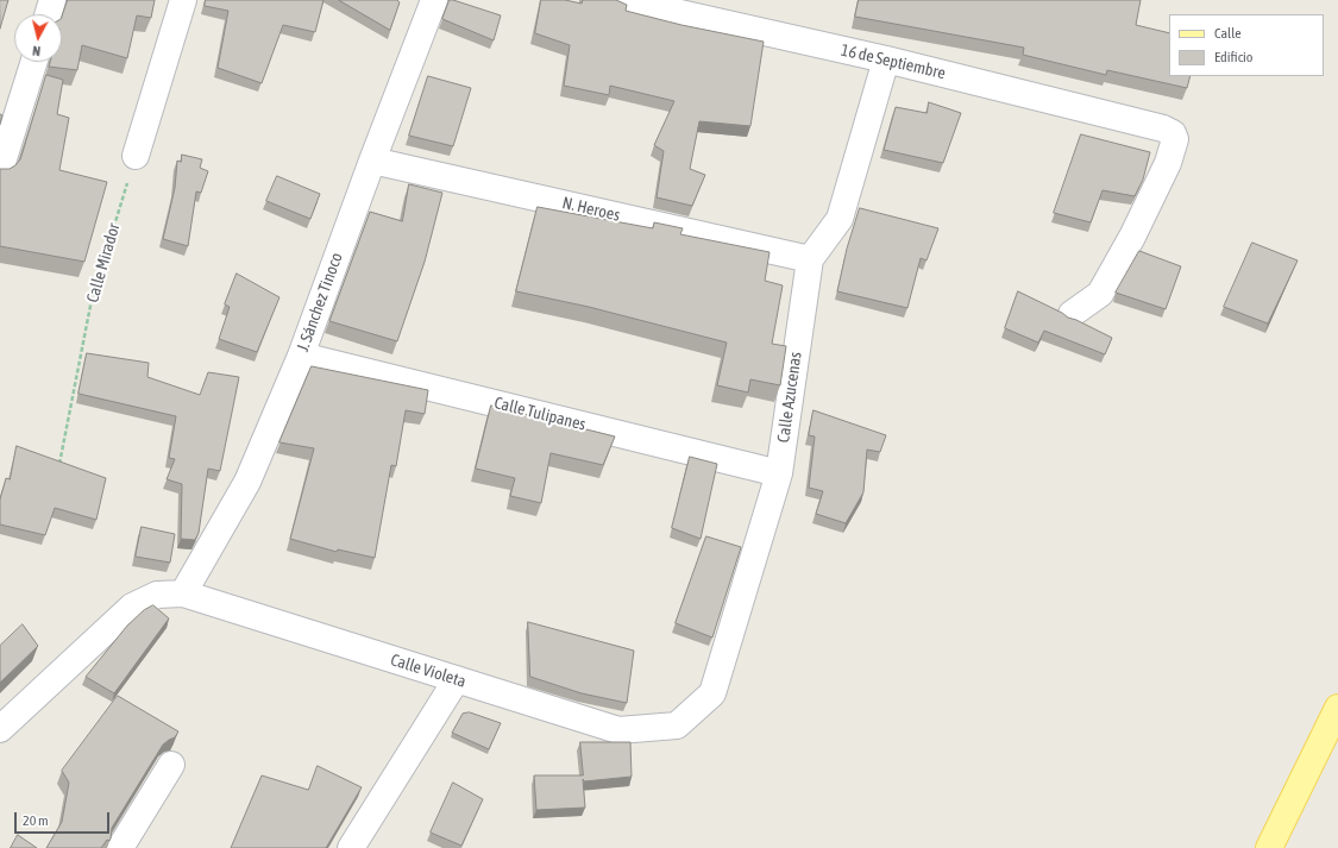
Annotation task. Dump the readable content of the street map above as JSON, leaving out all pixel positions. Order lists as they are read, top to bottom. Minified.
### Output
{"streets":{"street":["16 de Septiembre","N. Heroes","J. Sánchez Tinoco","Calle Azucenas","Calle Tulipanes","Calle Violeta"],"path":["Calle Mirador"]},"crossings":[["16 de Septiembre","Calle Azucenas"],["N. Heroes","J. Sánchez Tinoco"],["N. Heroes","Calle Azucenas"],["J. Sánchez Tinoco","Calle Tulipanes"],["J. Sánchez Tinoco","Calle Violeta"],["Calle Azucenas","Calle Tulipanes"],["Calle Azucenas","Calle Violeta"]],"legend":["Calle","Edificio"],"scale_bar":"20 m","north":"bottom"}
